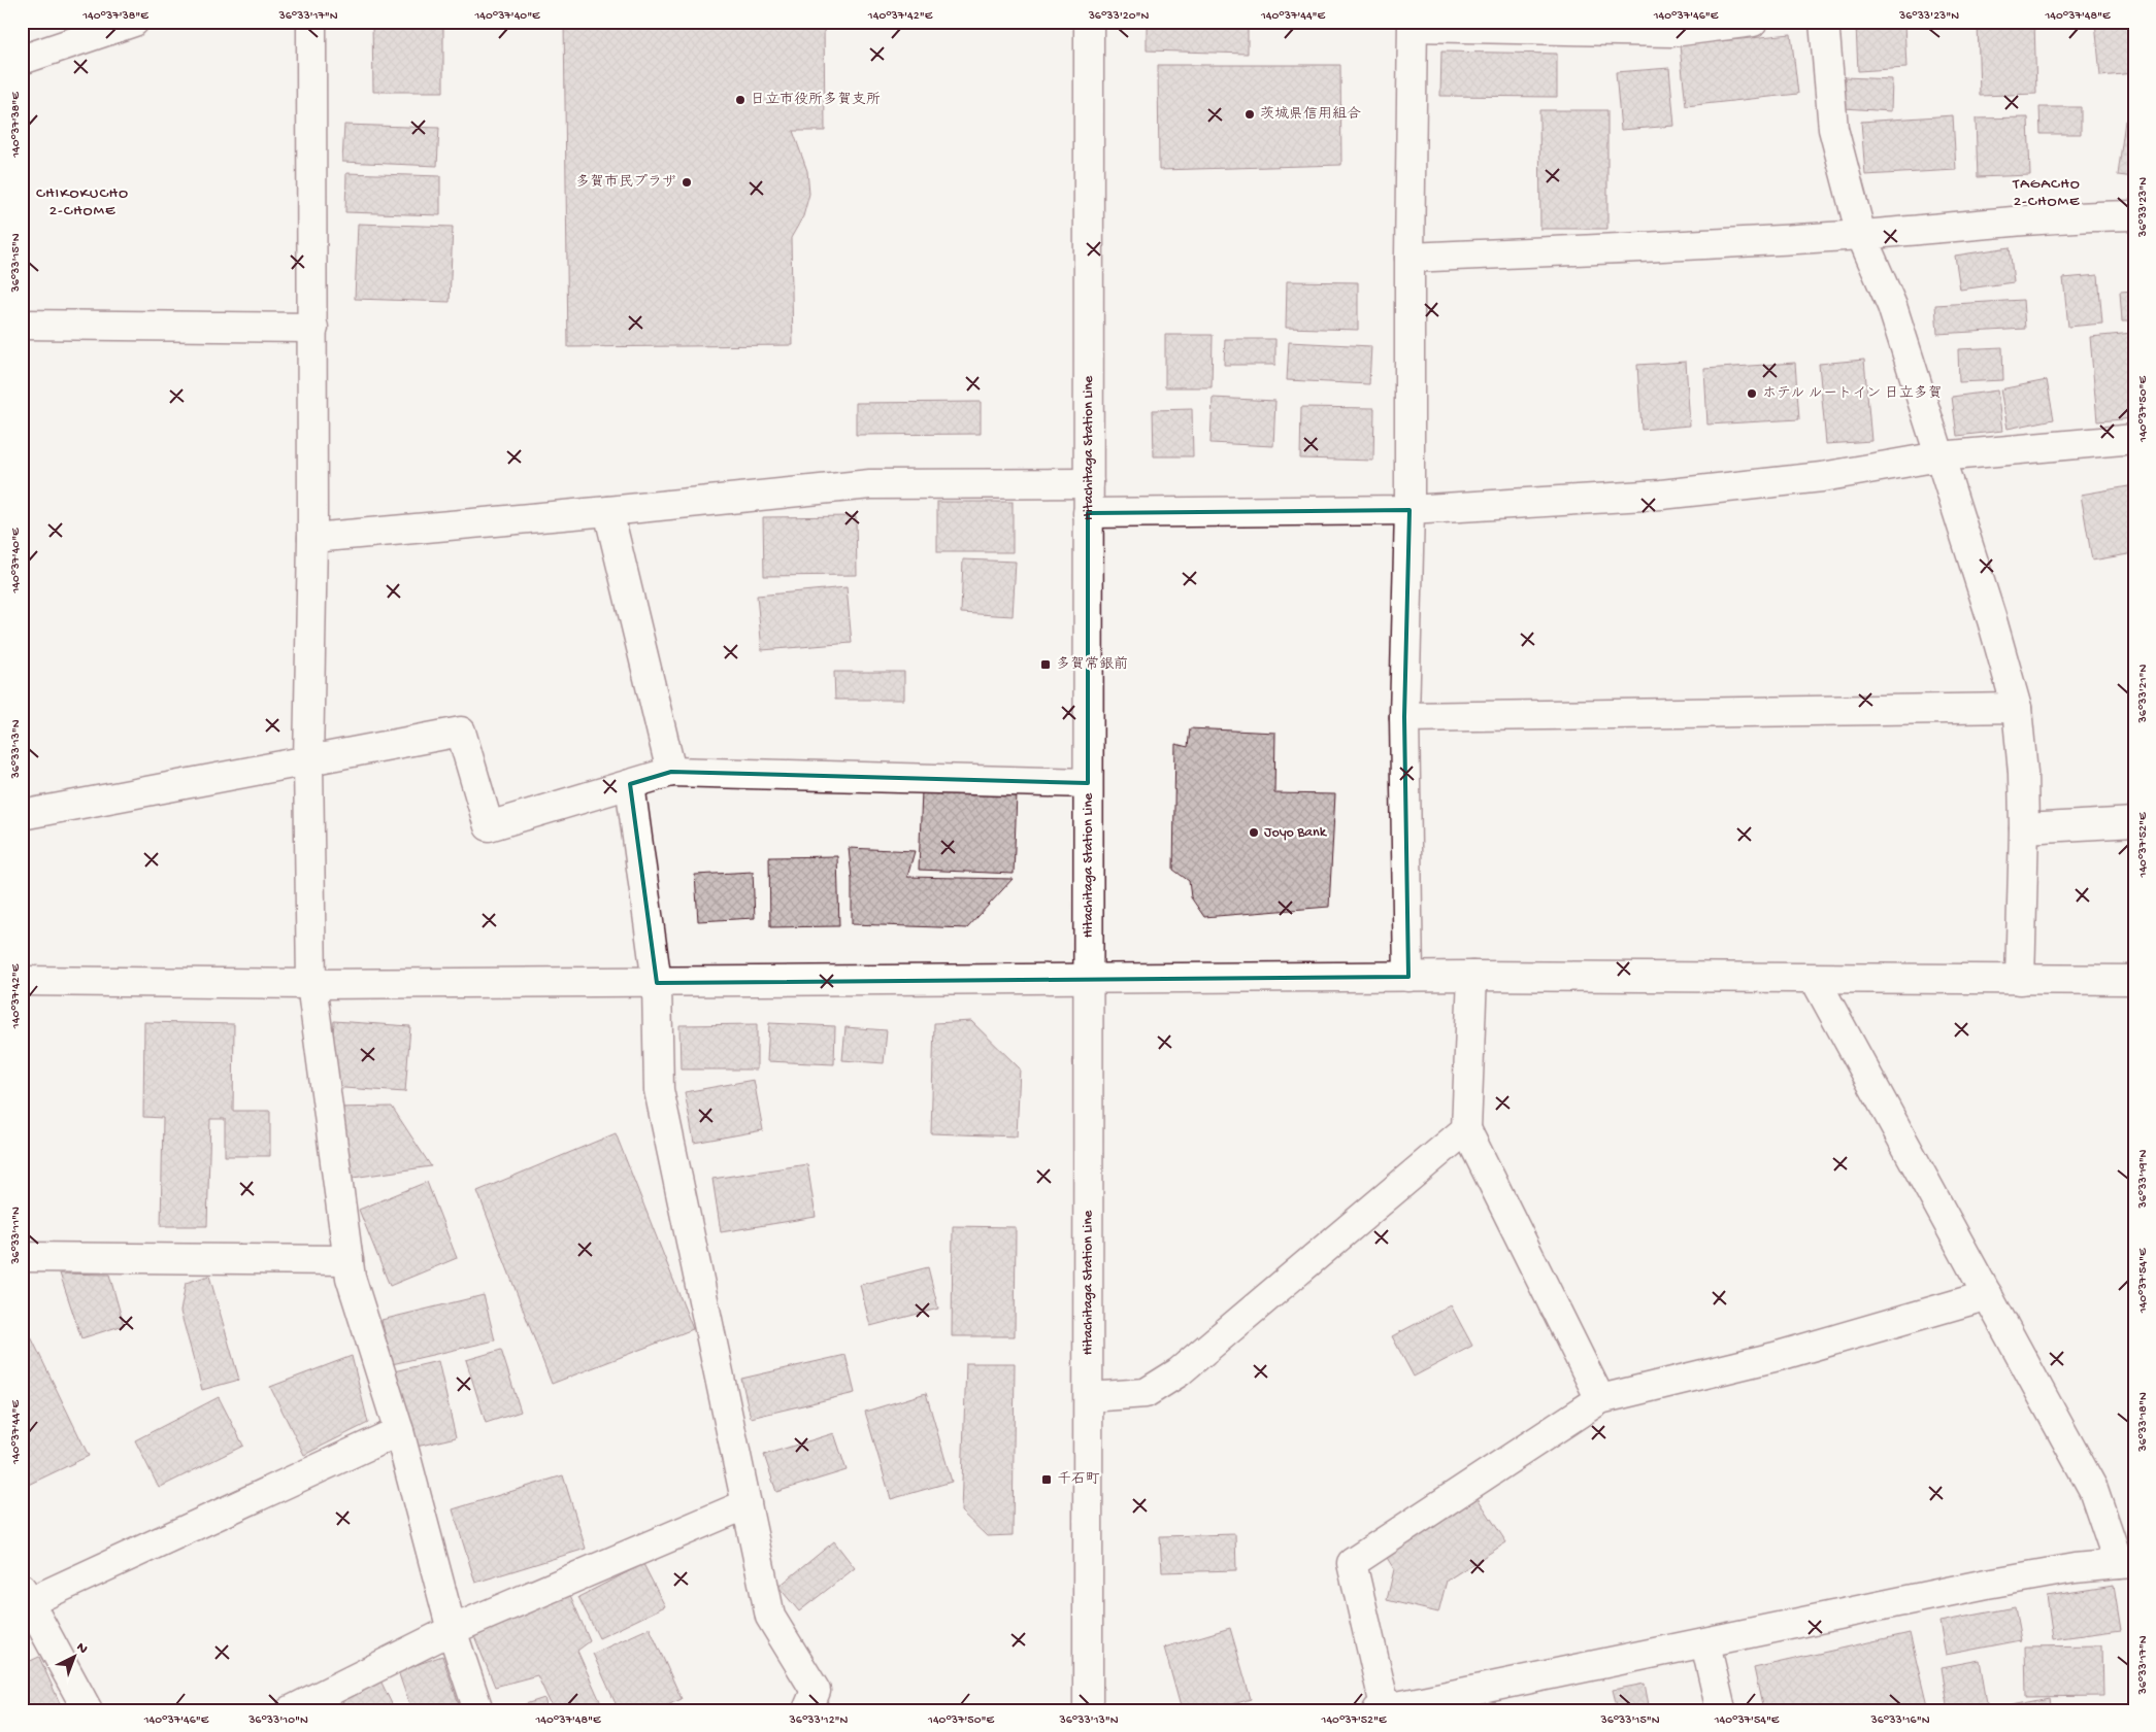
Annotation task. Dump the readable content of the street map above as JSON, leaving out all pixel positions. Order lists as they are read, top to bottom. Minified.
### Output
{"streets":{"street":["Hitachitaga Station Line"]},"districts":["TAGACHO 2-CHOME","CHIKOKUCHO 2-CHOME"],"places":{"other":["日立市役所多賀支所","茨城県信用組合","多賀市民プラザ","ホテル ルートイン 日立多賀","Joyo Bank"],"transit":["多賀常銀前","千石町"]},"north":"top right","coordinates":["140°37'38\"E","36°33'17\"N","140°37'40\"E","140°37'42\"E","36°33'20\"N","140°37'44\"E","140°37'46\"E","36°33'23\"N","140°37'48\"E","36°33'15\"N","140°37'50\"E","36°33'21\"N","36°33'13\"N","140°37'52\"E","36°33'19\"N","36°33'11\"N","140°37'54\"E","36°33'18\"N","36°33'10\"N","36°33'12\"N","36°33'16\"N"]}
